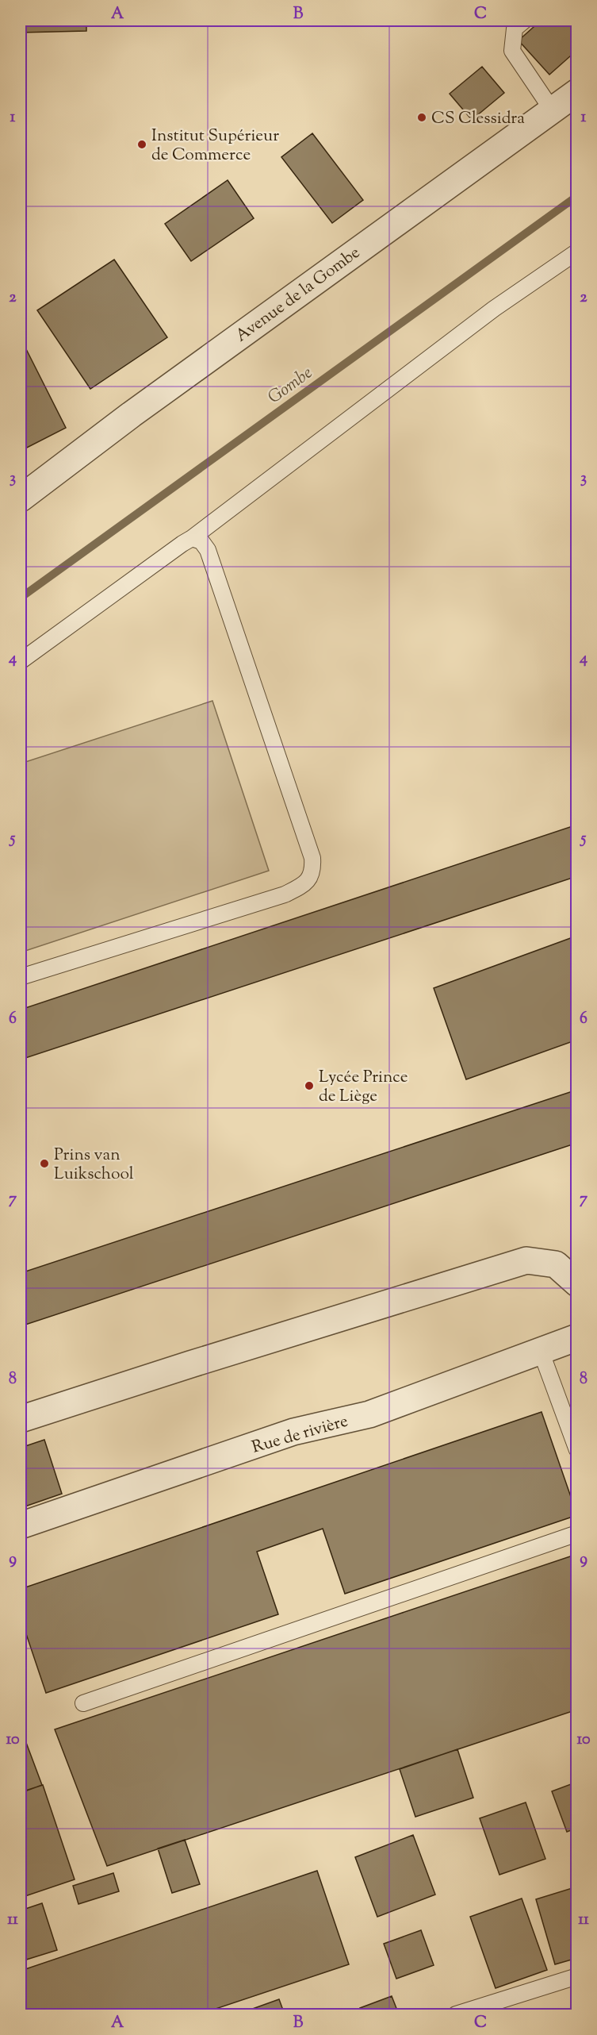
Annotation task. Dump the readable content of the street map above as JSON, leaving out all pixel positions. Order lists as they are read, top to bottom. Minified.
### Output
{"streets":{"street":["Avenue de la Gombe","Rue de rivière"]},"water":["Gombe"],"places":["CS Clessidra","Institut Supérieur de Commerce","Lycée Prince de Liège","Prins van Luikschool"],"grid":{"columns":["A","B","C"],"rows":["1","2","3","4","5","6","7","8","9","10","11"]}}
